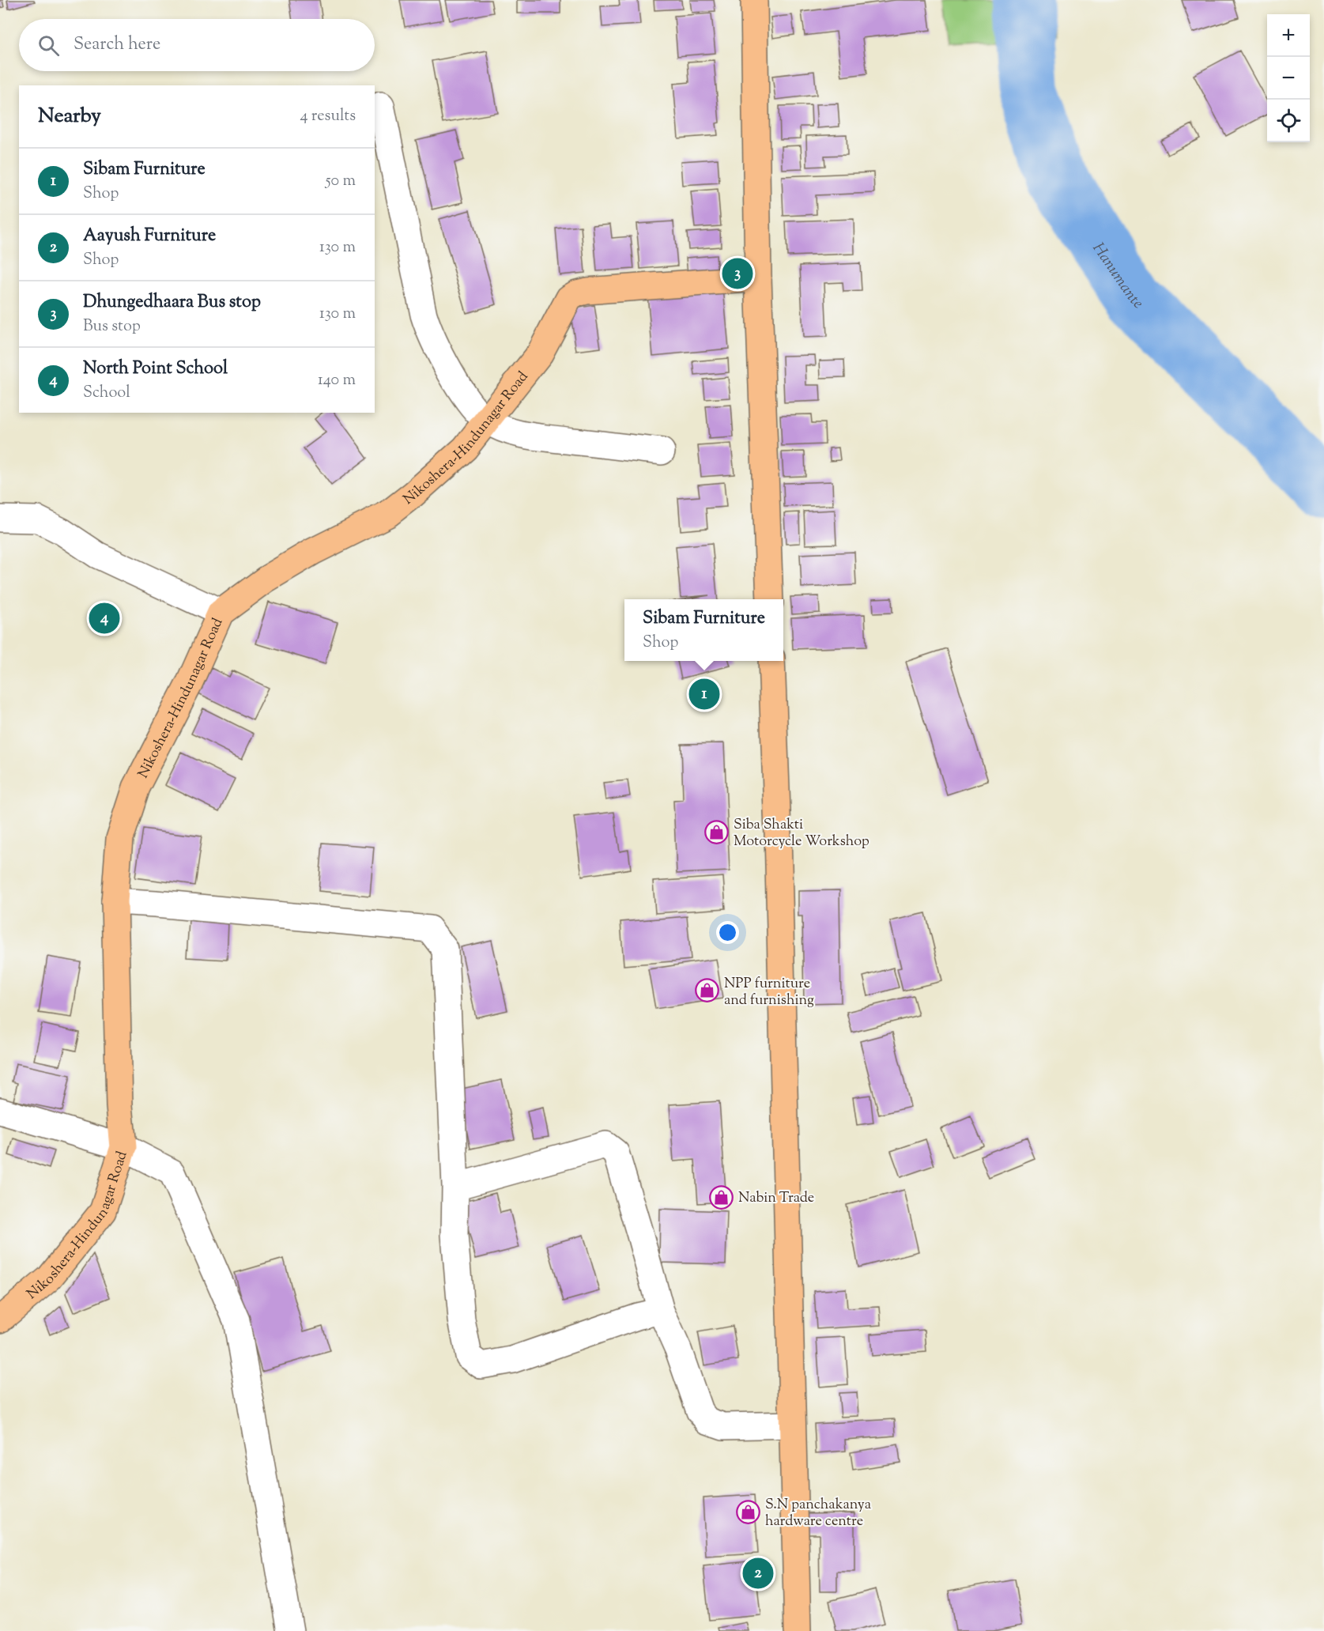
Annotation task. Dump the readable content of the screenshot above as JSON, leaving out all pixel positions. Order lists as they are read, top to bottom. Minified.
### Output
{"streets":{"main road":["Nikoshera-Hindunagar Road"]},"water":["Hanumante"],"places":{"shop":["Siba Shakti Motorcycle Workshop","NPP furniture and furnishing","Nabin Trade","S.N panchakanya hardware centre"]},"page":{"map_buttons":["+","−"],"search":"Search here","heading":["Nearby","4 results"],"list":[{"mark":"1","name":"Sibam Furniture","note":"Shop","value":"50 m"},{"mark":"2","name":"Aayush Furniture","note":"Shop","value":"130 m"},{"mark":"3","name":"Dhungedhaara Bus stop","note":"Bus stop","value":"130 m"},{"mark":"4","name":"North Point School","note":"School","value":"140 m"}],"pins":["3","4","1","2"],"popup":["Sibam Furniture","Shop"]}}
